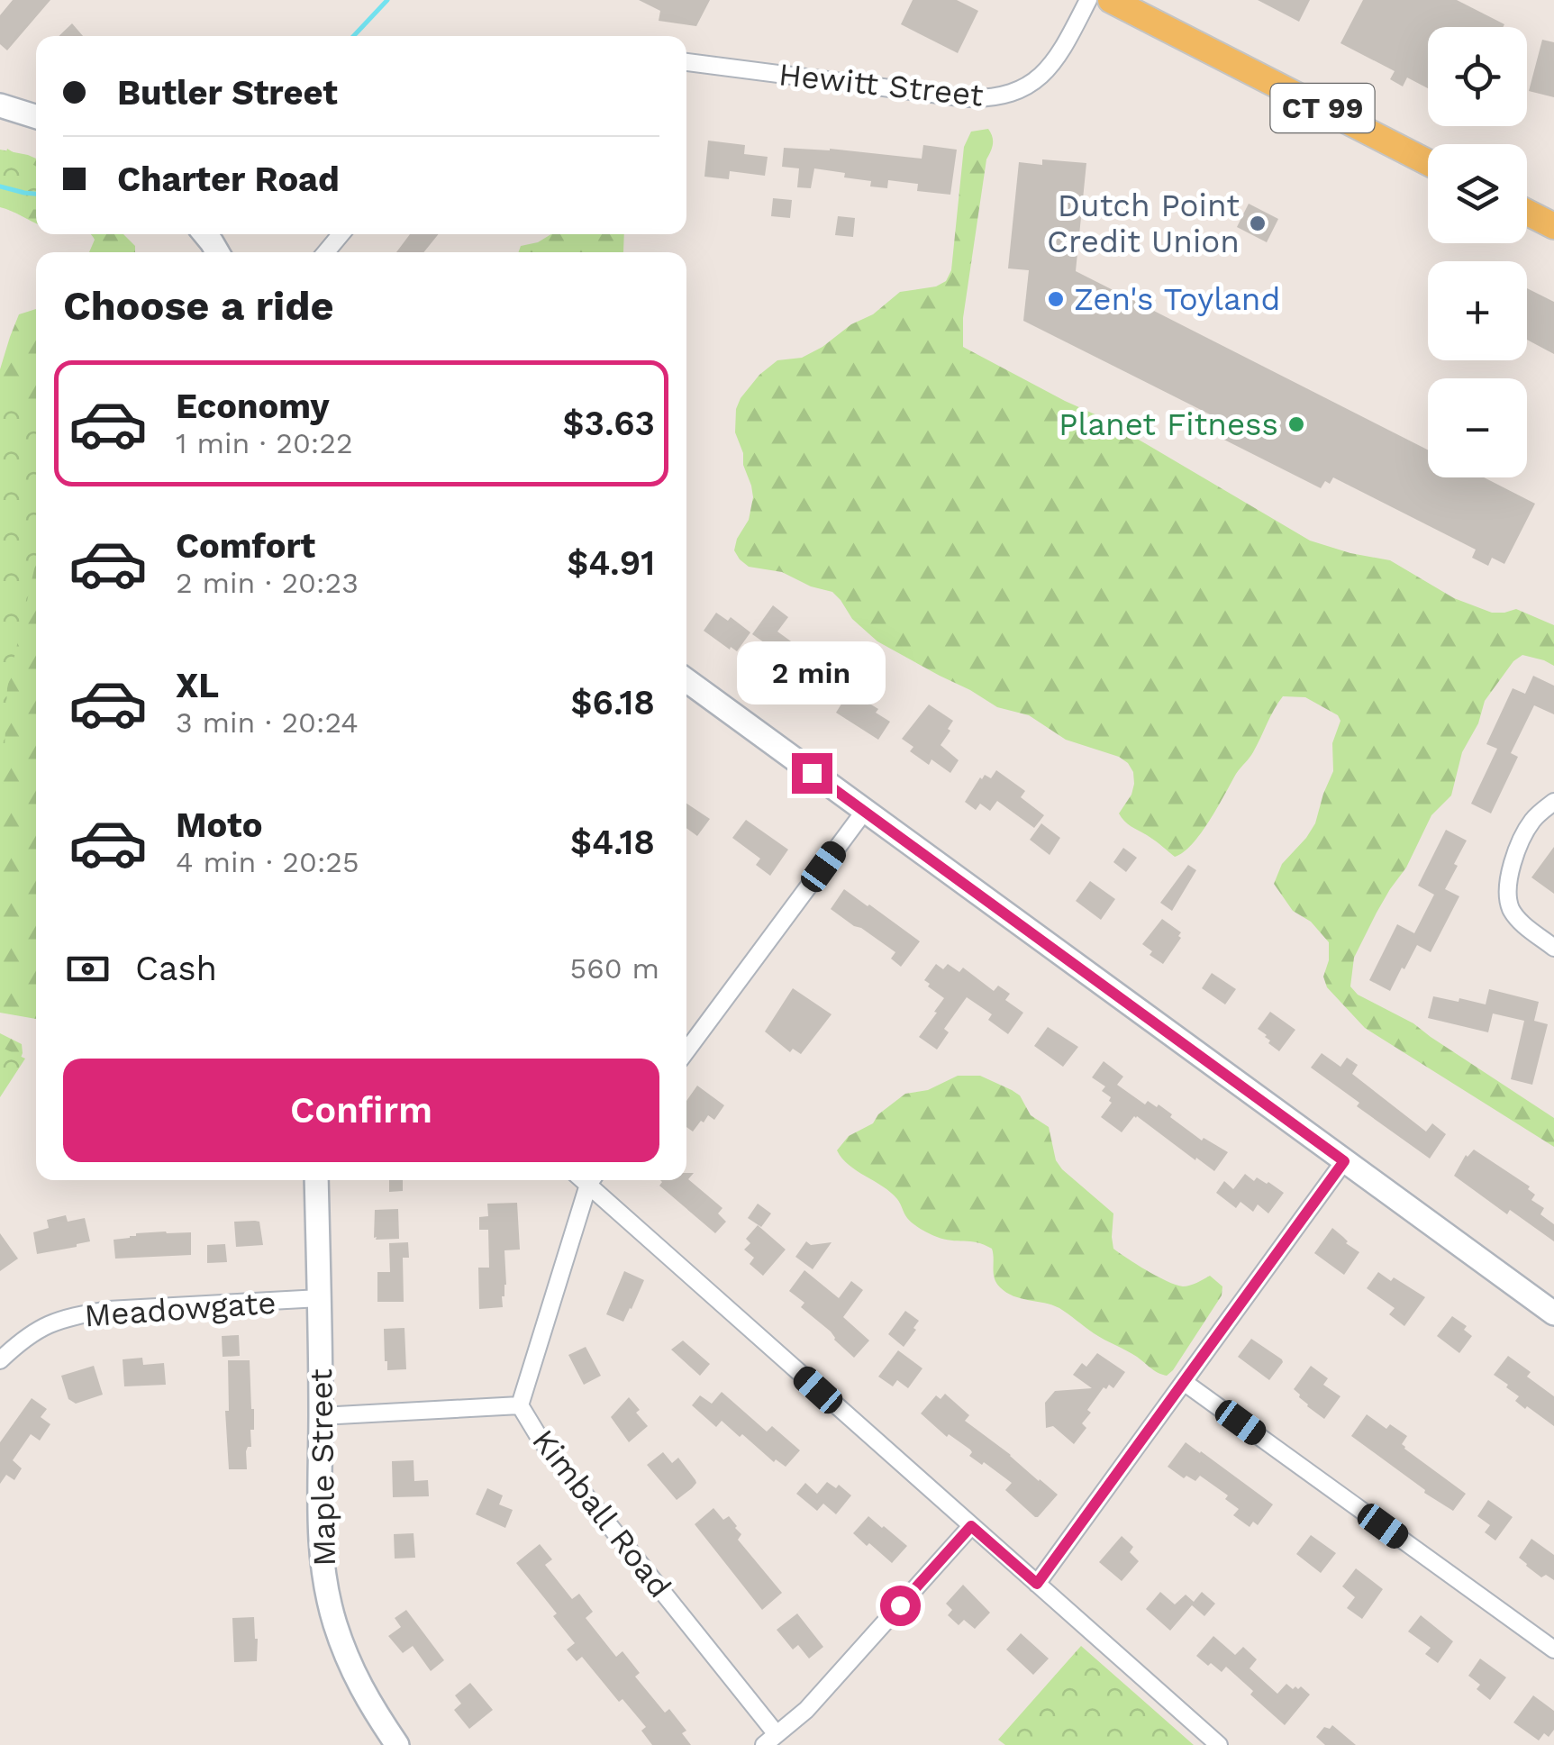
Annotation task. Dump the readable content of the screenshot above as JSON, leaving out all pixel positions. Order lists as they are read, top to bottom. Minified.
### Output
{"streets":{"main road":["CT 99"],"street":["Hewitt Street","Meadowgate","Maple Street","Kimball Road"]},"crossings":[["Meadowgate","Maple Street"],["Maple Street","Kimball Road"]],"places":["Dutch Point Credit Union","Zen's Toyland","Planet Fitness"],"page":{"map_buttons":["+","−"],"banner":["Butler Street","Charter Road"],"heading":"Choose a ride","list":[{"name":"Economy","note":"1 min · 20:22","value":"$3.63"},{"name":"Comfort","note":"2 min · 20:23","value":"$4.91"},{"name":"XL","note":"3 min · 20:24","value":"$6.18"},{"name":"Moto","note":"4 min · 20:25","value":"$4.18"}],"bubble":"2 min","pay":["Cash","560 m"],"buttons":"Confirm"}}
